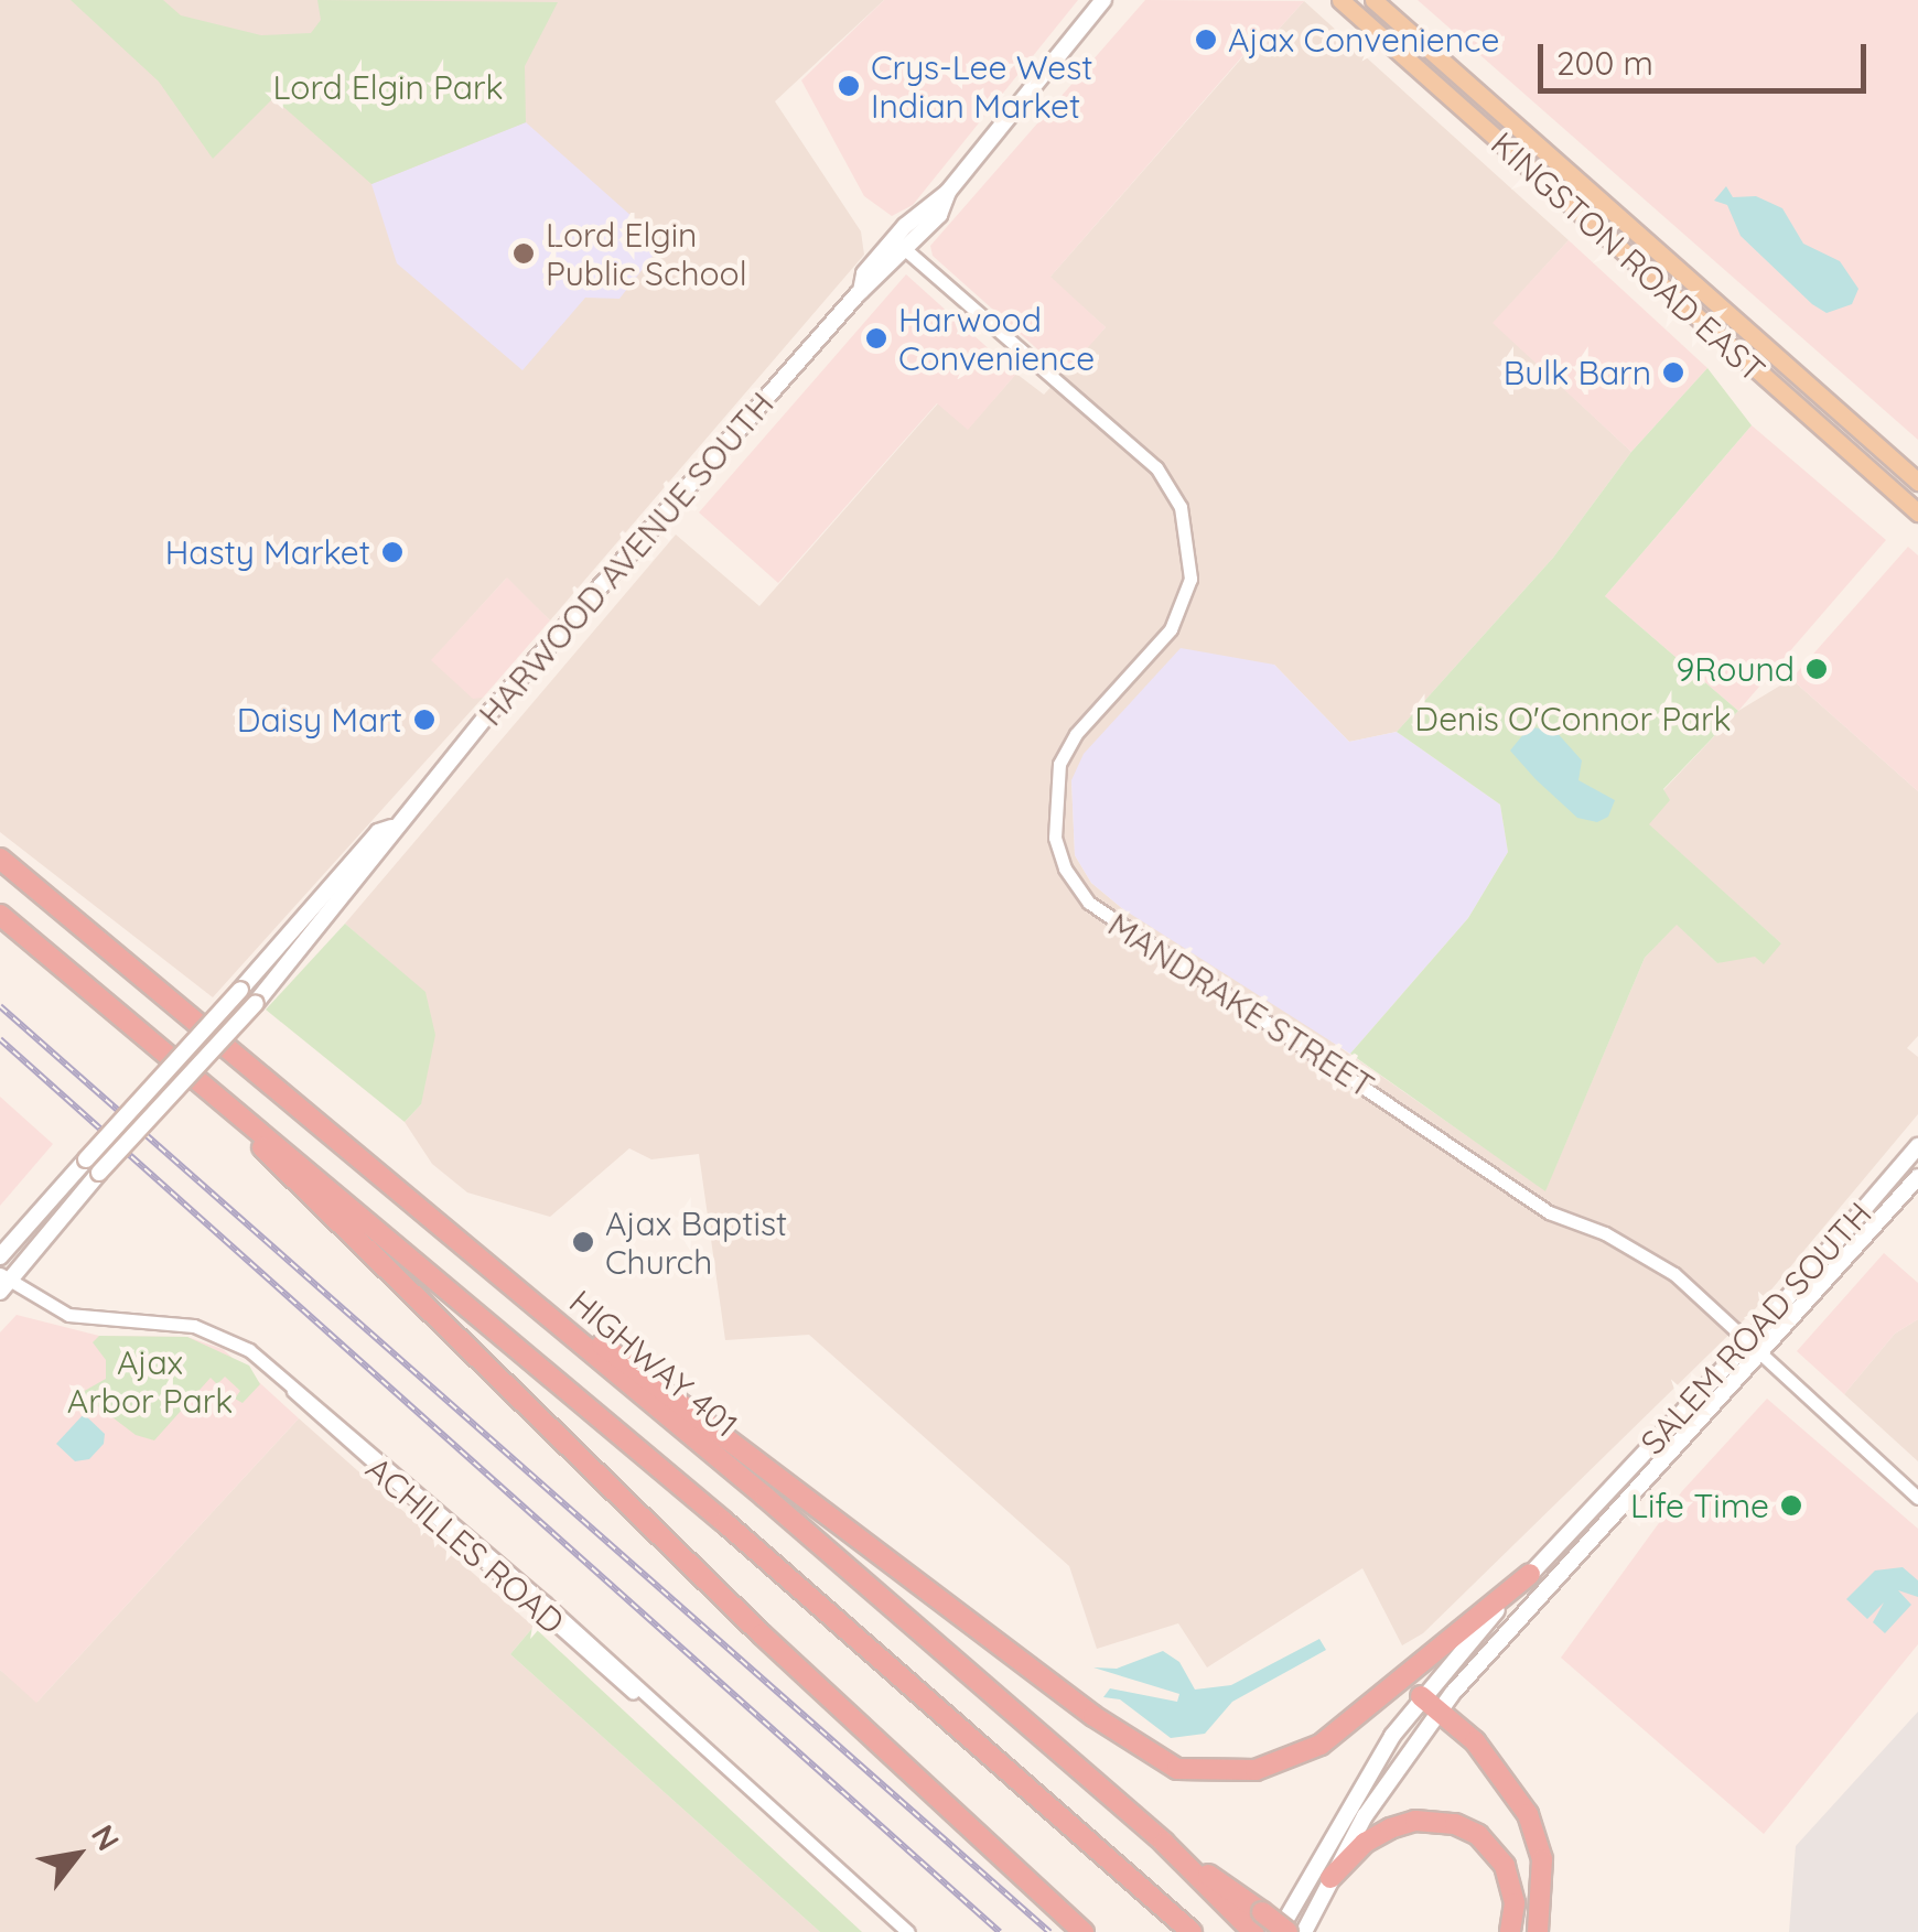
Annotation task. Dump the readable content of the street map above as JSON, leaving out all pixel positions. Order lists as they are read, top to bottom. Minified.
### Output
{"streets":{"highway":["HIGHWAY 401"],"main road":["KINGSTON ROAD EAST","HARWOOD AVENUE SOUTH","SALEM ROAD SOUTH"],"street":["MANDRAKE STREET","ACHILLES ROAD"]},"crossings":[["HARWOOD AVENUE SOUTH","MANDRAKE STREET"],["HARWOOD AVENUE SOUTH","ACHILLES ROAD"],["MANDRAKE STREET","SALEM ROAD SOUTH"]],"parks":["Lord Elgin Park","Denis O'Connor Park","Ajax Arbor Park"],"places":["Ajax Convenience","Crys-Lee West Indian Market","Lord Elgin Public School","Harwood Convenience","Bulk Barn","Hasty Market","9Round","Daisy Mart","Ajax Baptist Church","Life Time"],"scale_bar":"200 m","north":"top right"}
